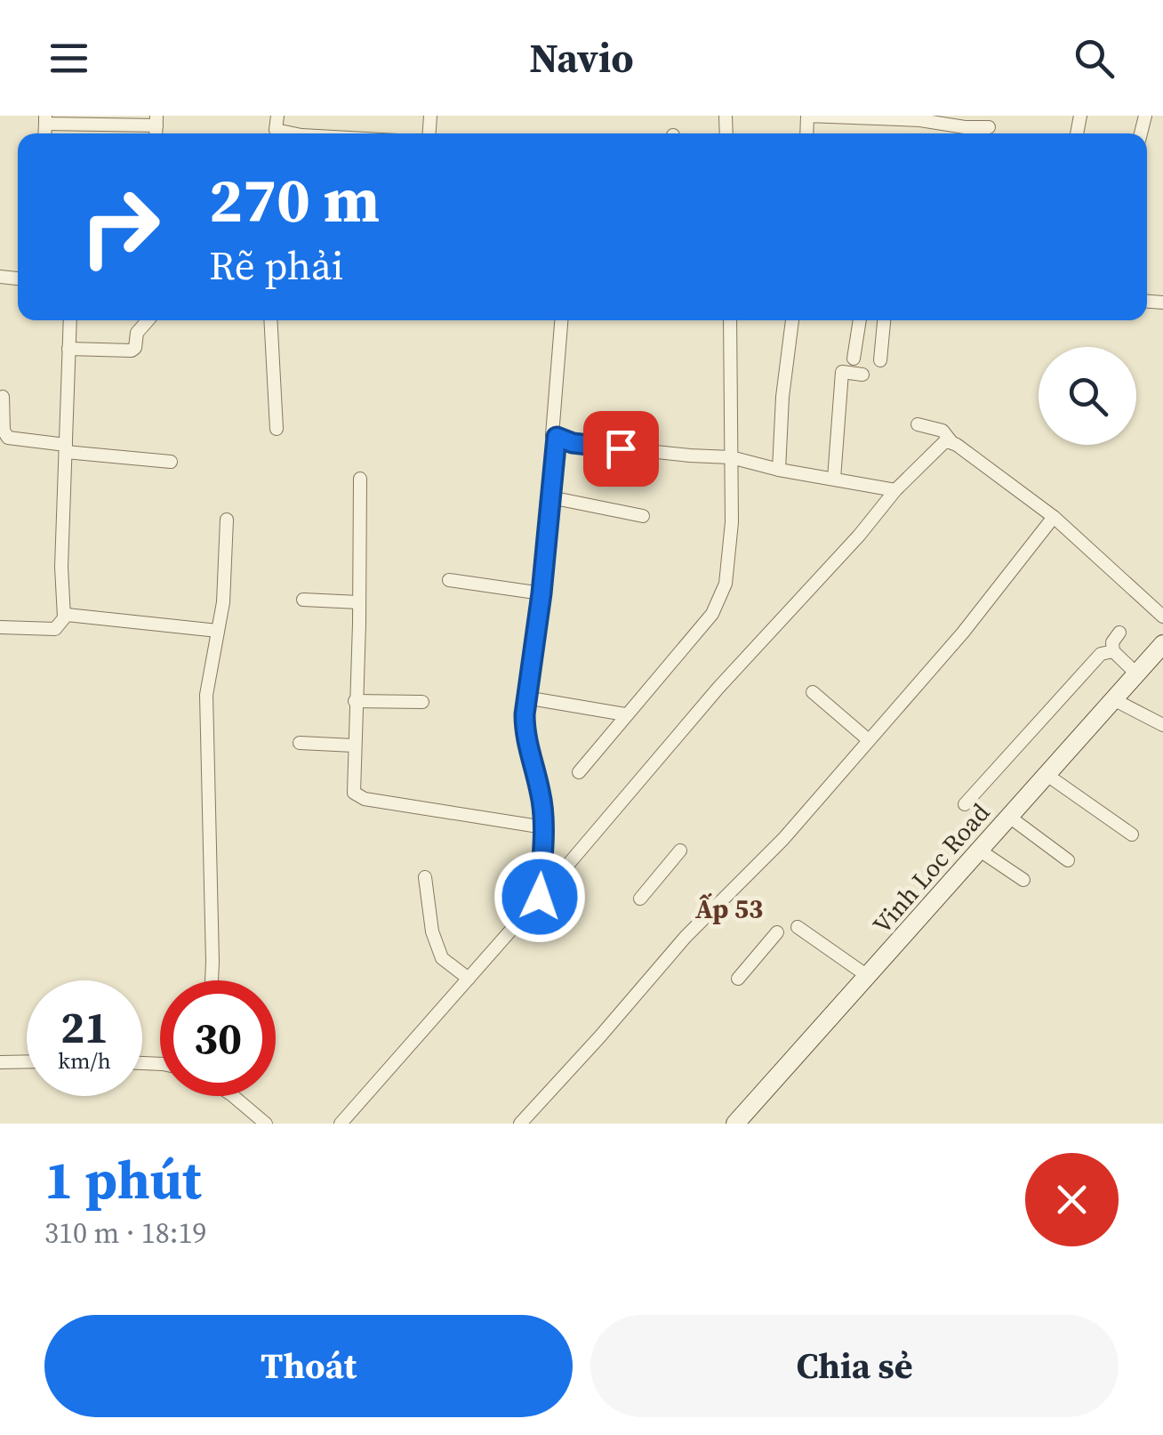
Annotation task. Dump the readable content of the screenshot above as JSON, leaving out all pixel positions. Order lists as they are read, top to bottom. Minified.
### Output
{"streets":{"main road":["Vinh Loc Road"]},"districts":["Ấp 53"],"page":{"header":"Navio","turn":["270 m","Rẽ phải"],"speed":"21 km/h","limit":"30","heading":["1 phút","310 m · 18:19"],"buttons":["Thoát","Chia sẻ"]}}
